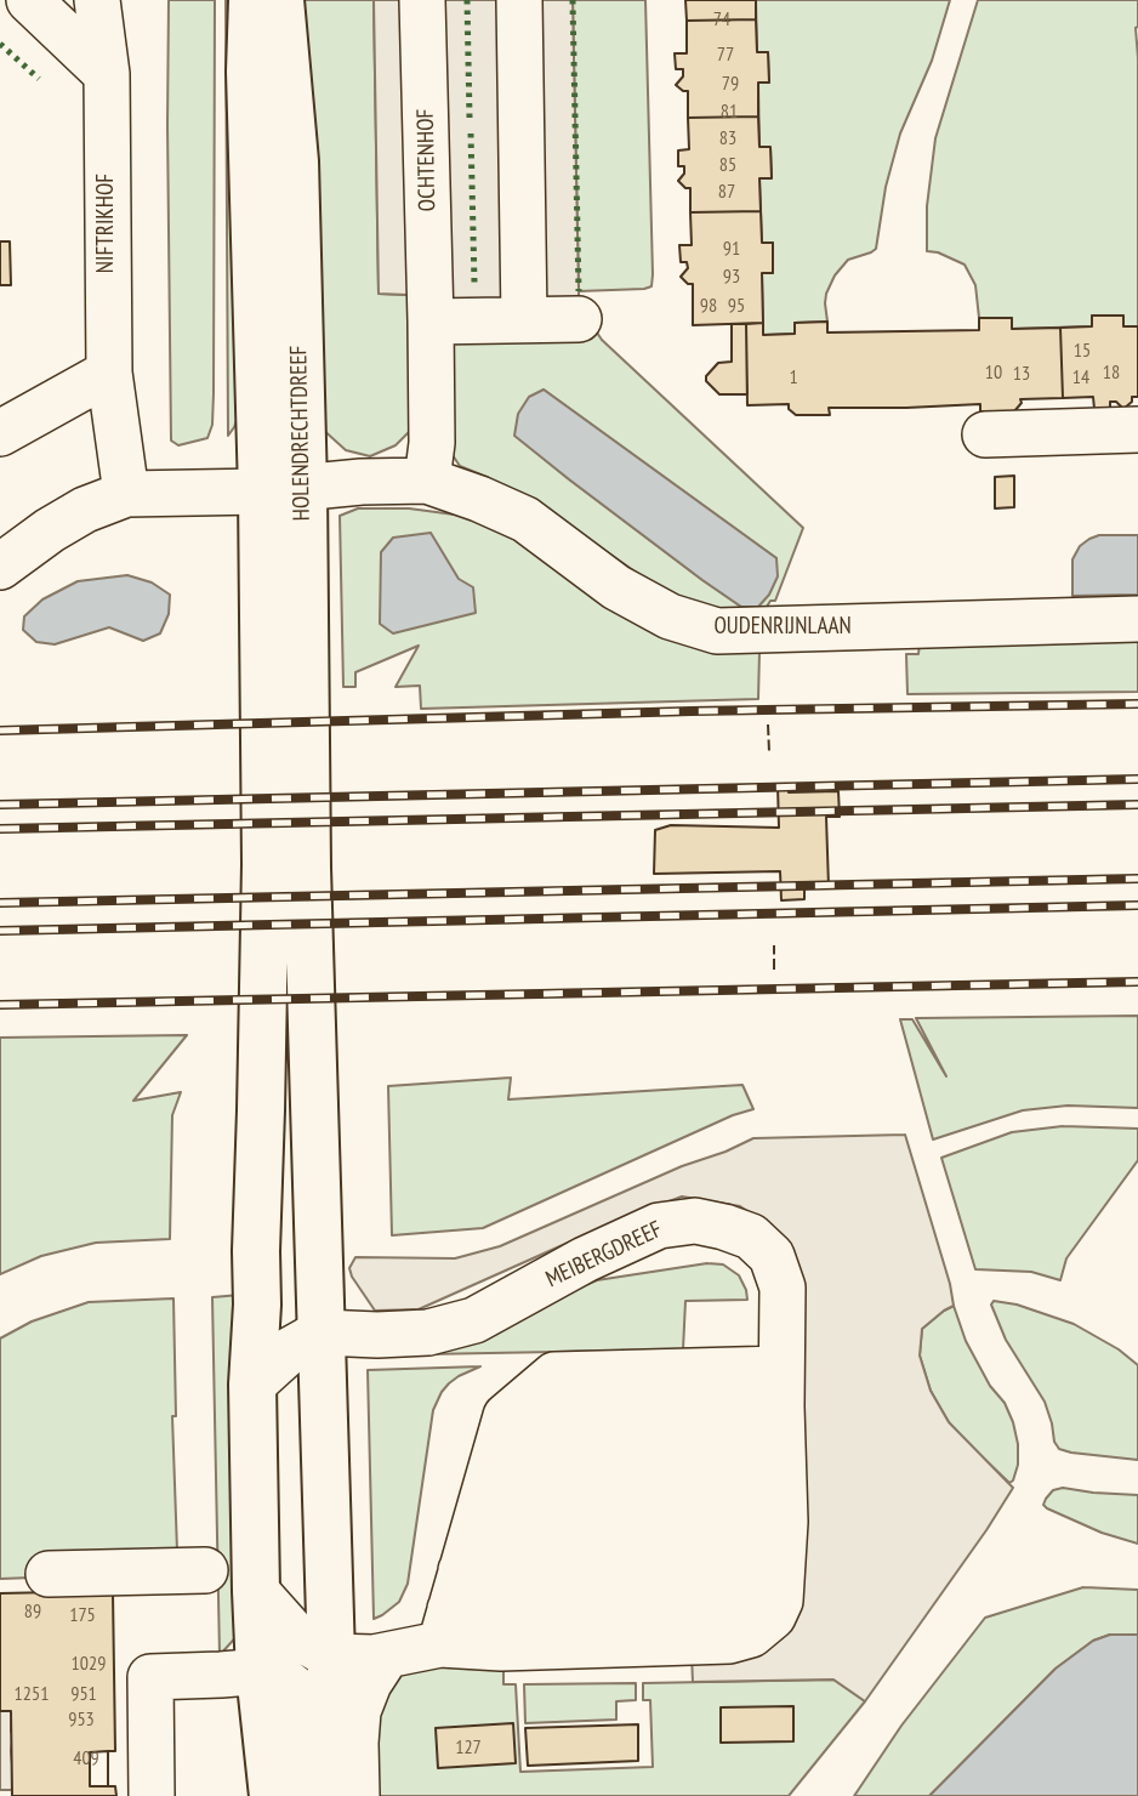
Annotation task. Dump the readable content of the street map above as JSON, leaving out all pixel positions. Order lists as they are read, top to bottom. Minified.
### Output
{"streets":{"main road":["HOLENDRECHTDREEF"],"street":["OCHTENHOF","NIFTRIKHOF","OUDENRIJNLAAN","MEIBERGDREEF"]},"crossings":[["OCHTENHOF","OUDENRIJNLAAN"],["NIFTRIKHOF","OUDENRIJNLAAN"],["HOLENDRECHTDREEF","OUDENRIJNLAAN"]],"house_numbers":["74","77","79","81","83","85","87","91","93","98","95","15","10","18","13","1","14","89","175","1029","1251","951","953","127","409"]}
